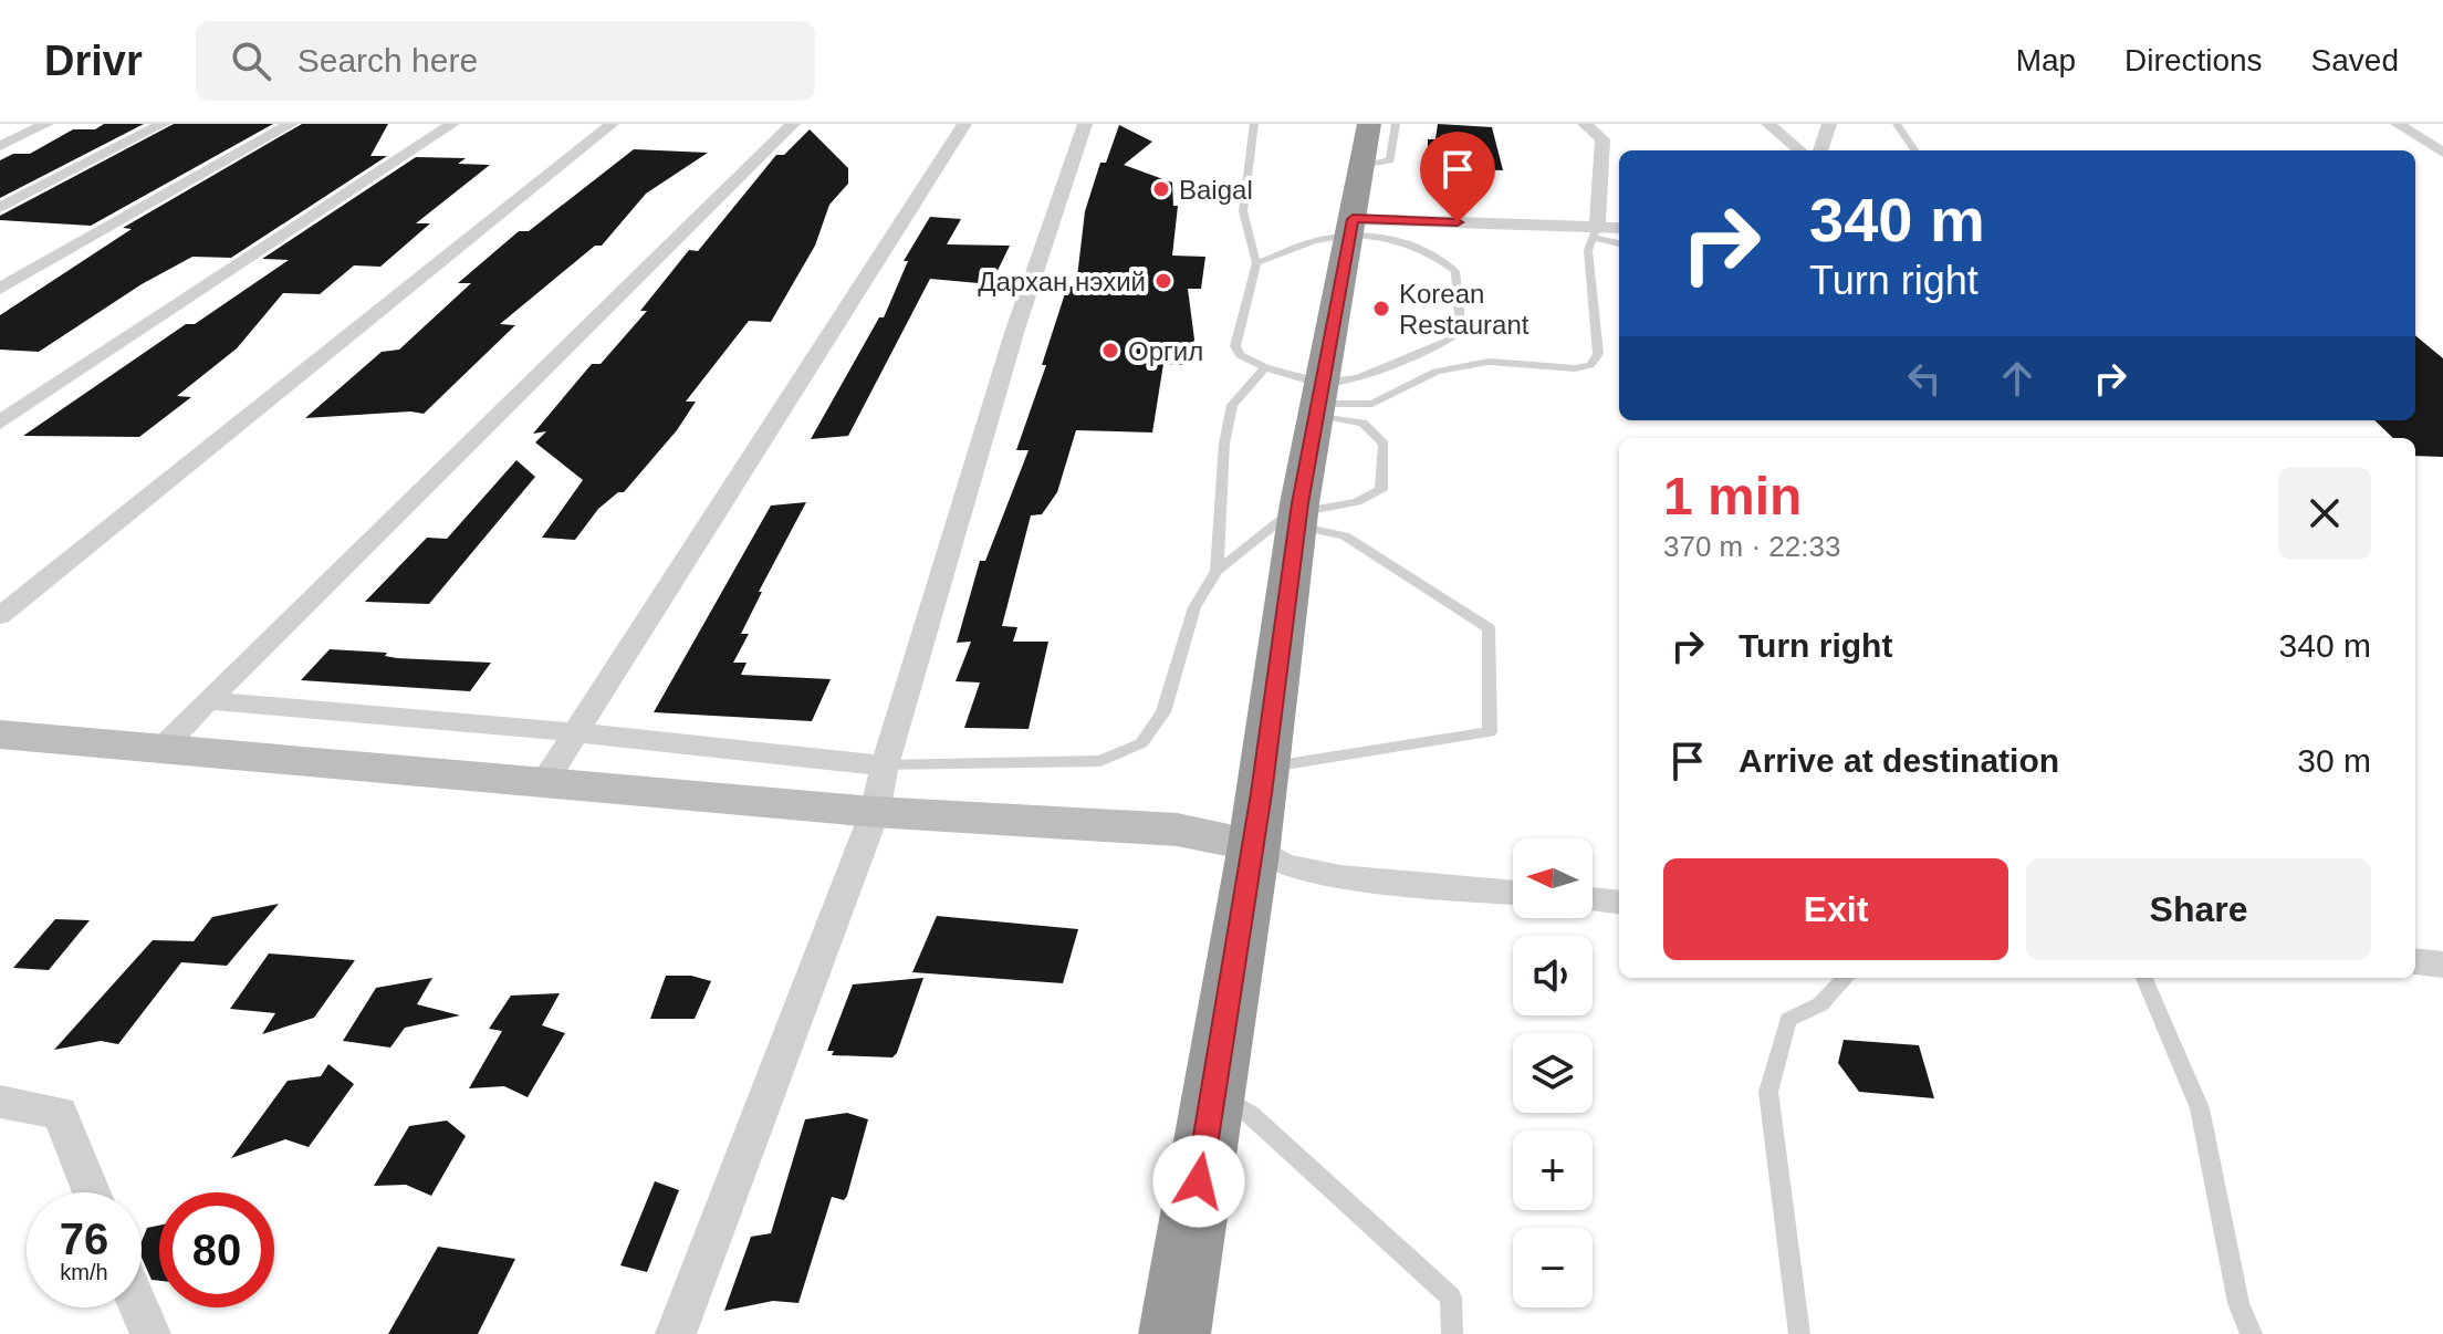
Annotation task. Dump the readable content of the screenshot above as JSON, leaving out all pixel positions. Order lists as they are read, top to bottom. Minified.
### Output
{"places":["Baigal","Дархан нэхий","Korean Restaurant","Оргил"],"north":"left","page":{"header":"Drivr","search":"Search here","nav":["Map","Directions","Saved"],"turn":["340 m","Turn right"],"heading":["1 min","370 m · 22:33"],"list":[{"name":"Turn right","value":"340 m"},{"name":"Arrive at destination","value":"30 m"}],"map_buttons":["+","−"],"buttons":["Exit","Share"],"speed":"76 km/h","limit":"80"}}
